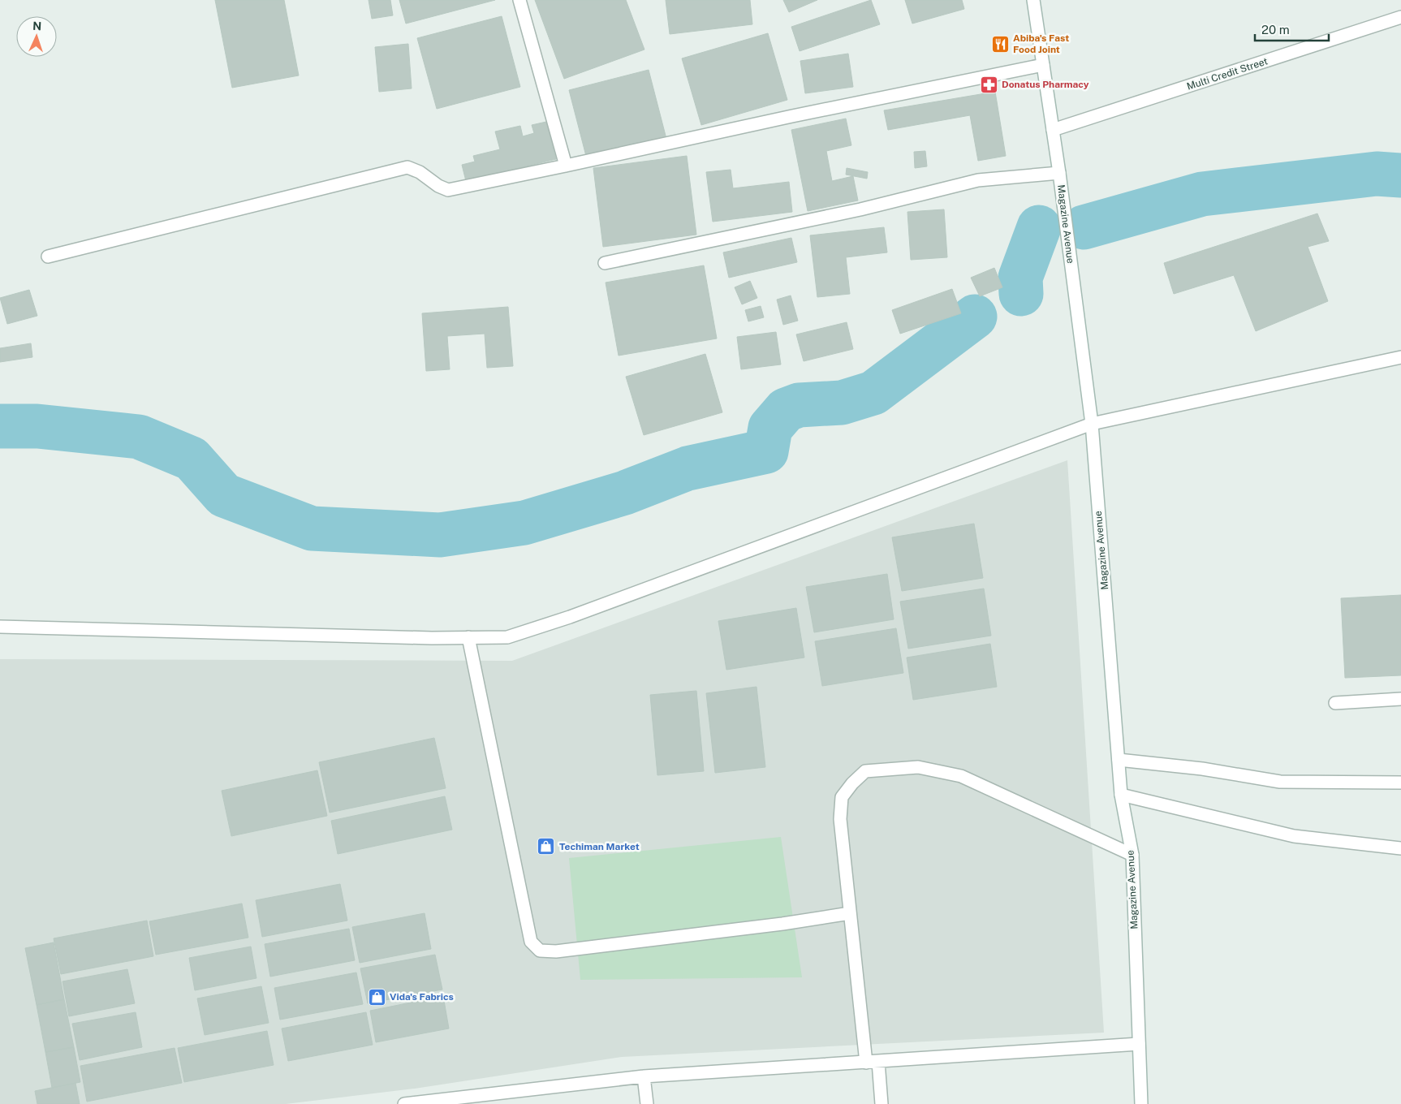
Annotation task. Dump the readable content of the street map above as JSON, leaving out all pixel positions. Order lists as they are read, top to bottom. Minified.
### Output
{"streets":{"street":["Multi Credit Street","Magazine Avenue"]},"crossings":[["Multi Credit Street","Magazine Avenue"]],"places":{"restaurant":["Abiba's Fast Food Joint"],"pharmacy":["Donatus Pharmacy"],"shop":["Techiman Market","Vida's Fabrics"]},"scale_bar":"20 m","north":"top"}
